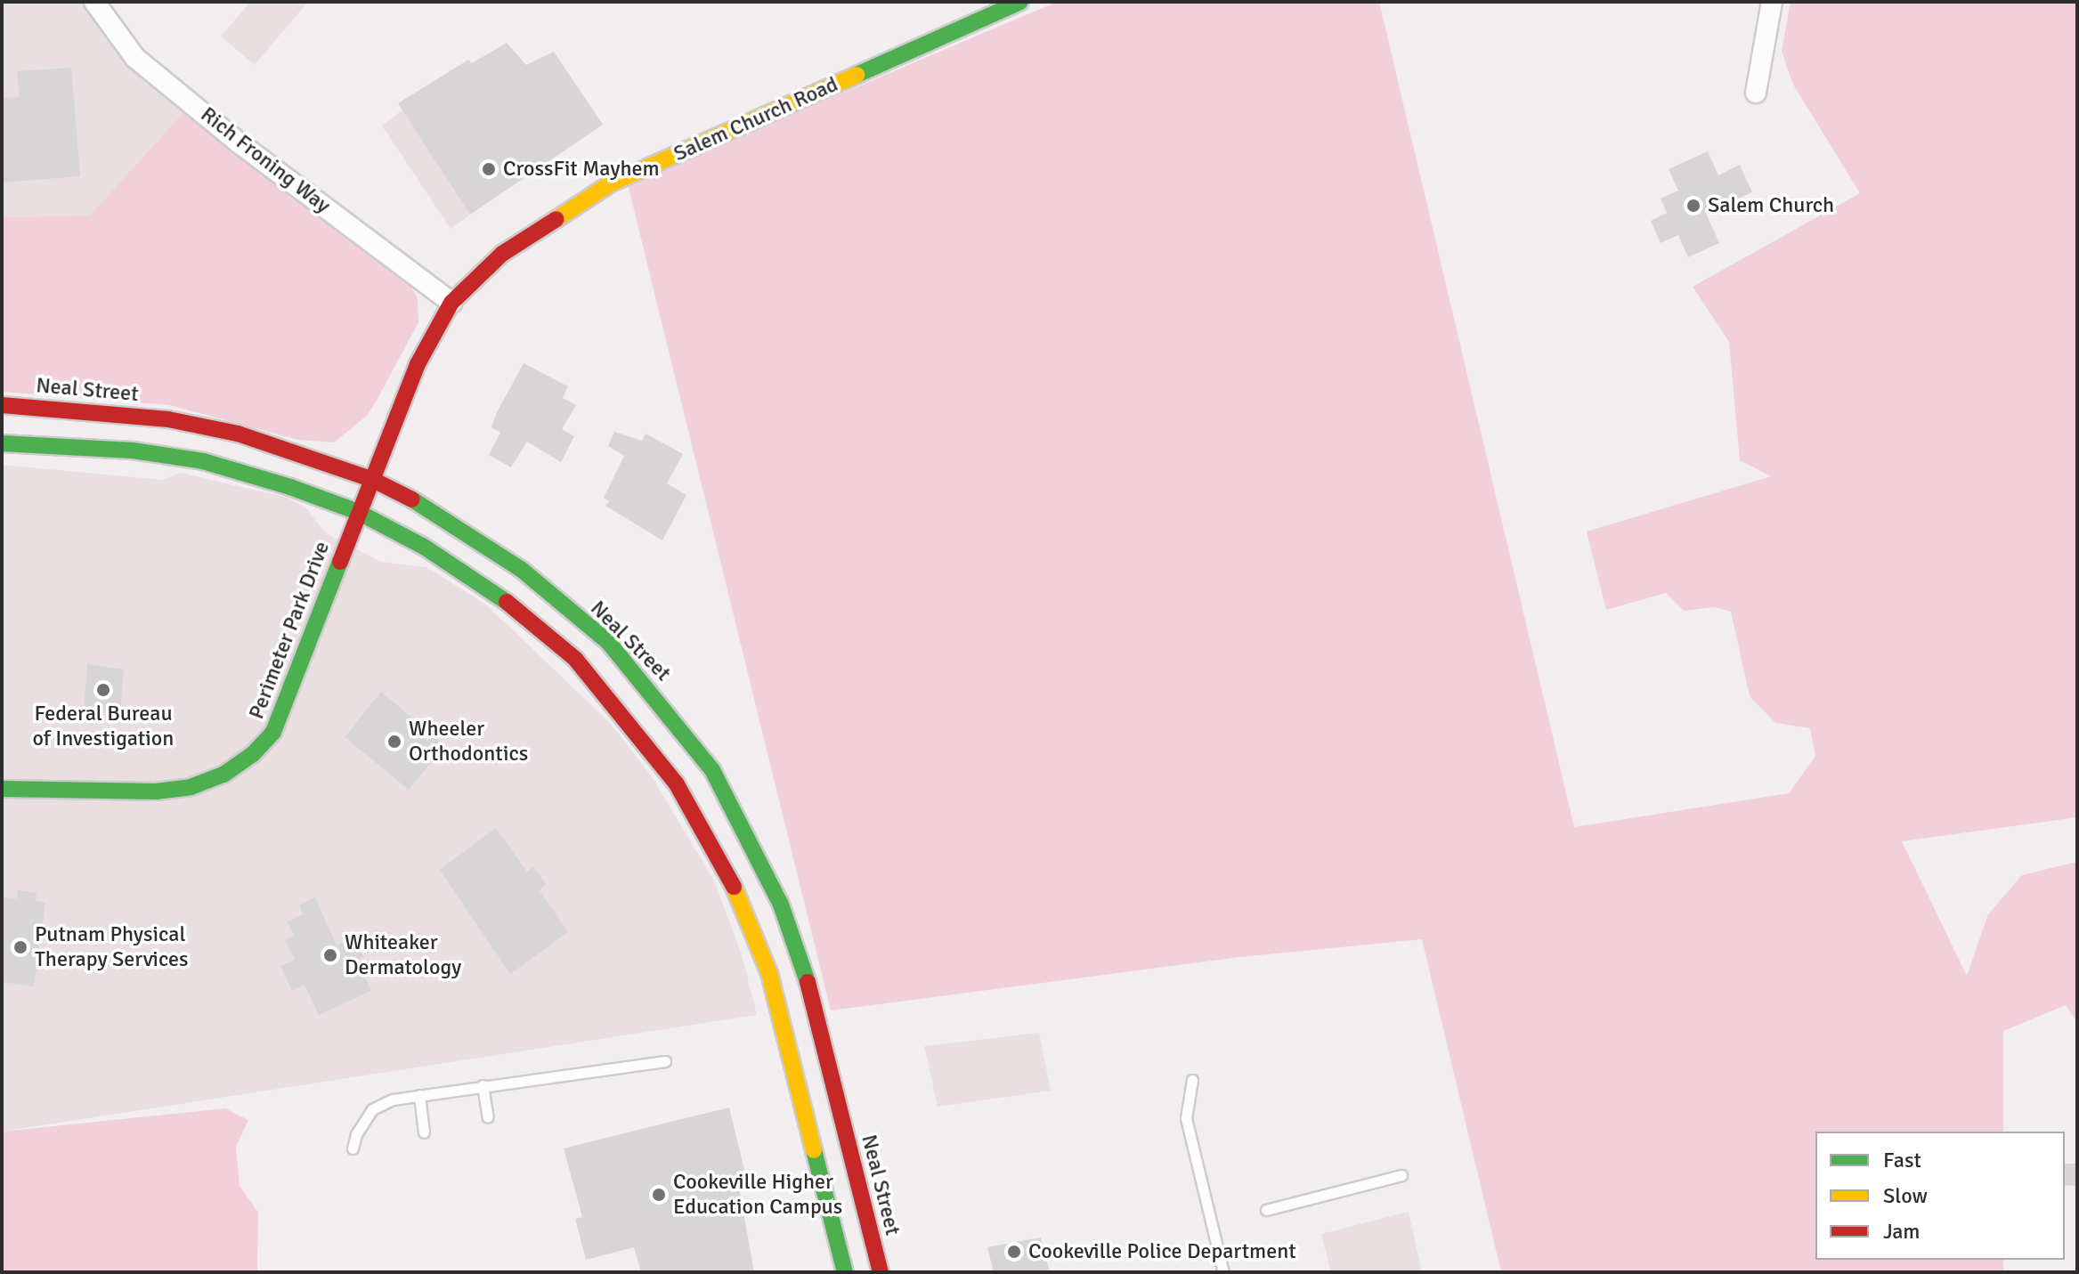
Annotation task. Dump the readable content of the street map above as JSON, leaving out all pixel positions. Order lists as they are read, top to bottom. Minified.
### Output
{"streets":{"main road":["Salem Church Road","Neal Street","Perimeter Park Drive"],"street":["Rich Froning Way"]},"crossings":[["Salem Church Road","Rich Froning Way"],["Salem Church Road","Neal Street"],["Salem Church Road","Perimeter Park Drive"]],"places":["CrossFit Mayhem","Salem Church","Federal Bureau of Investigation","Wheeler Orthodontics","Putnam Physical Therapy Services","Whiteaker Dermatology","Cookeville Higher Education Campus","Cookeville Police Department"],"legend":["Fast","Slow","Jam"]}
